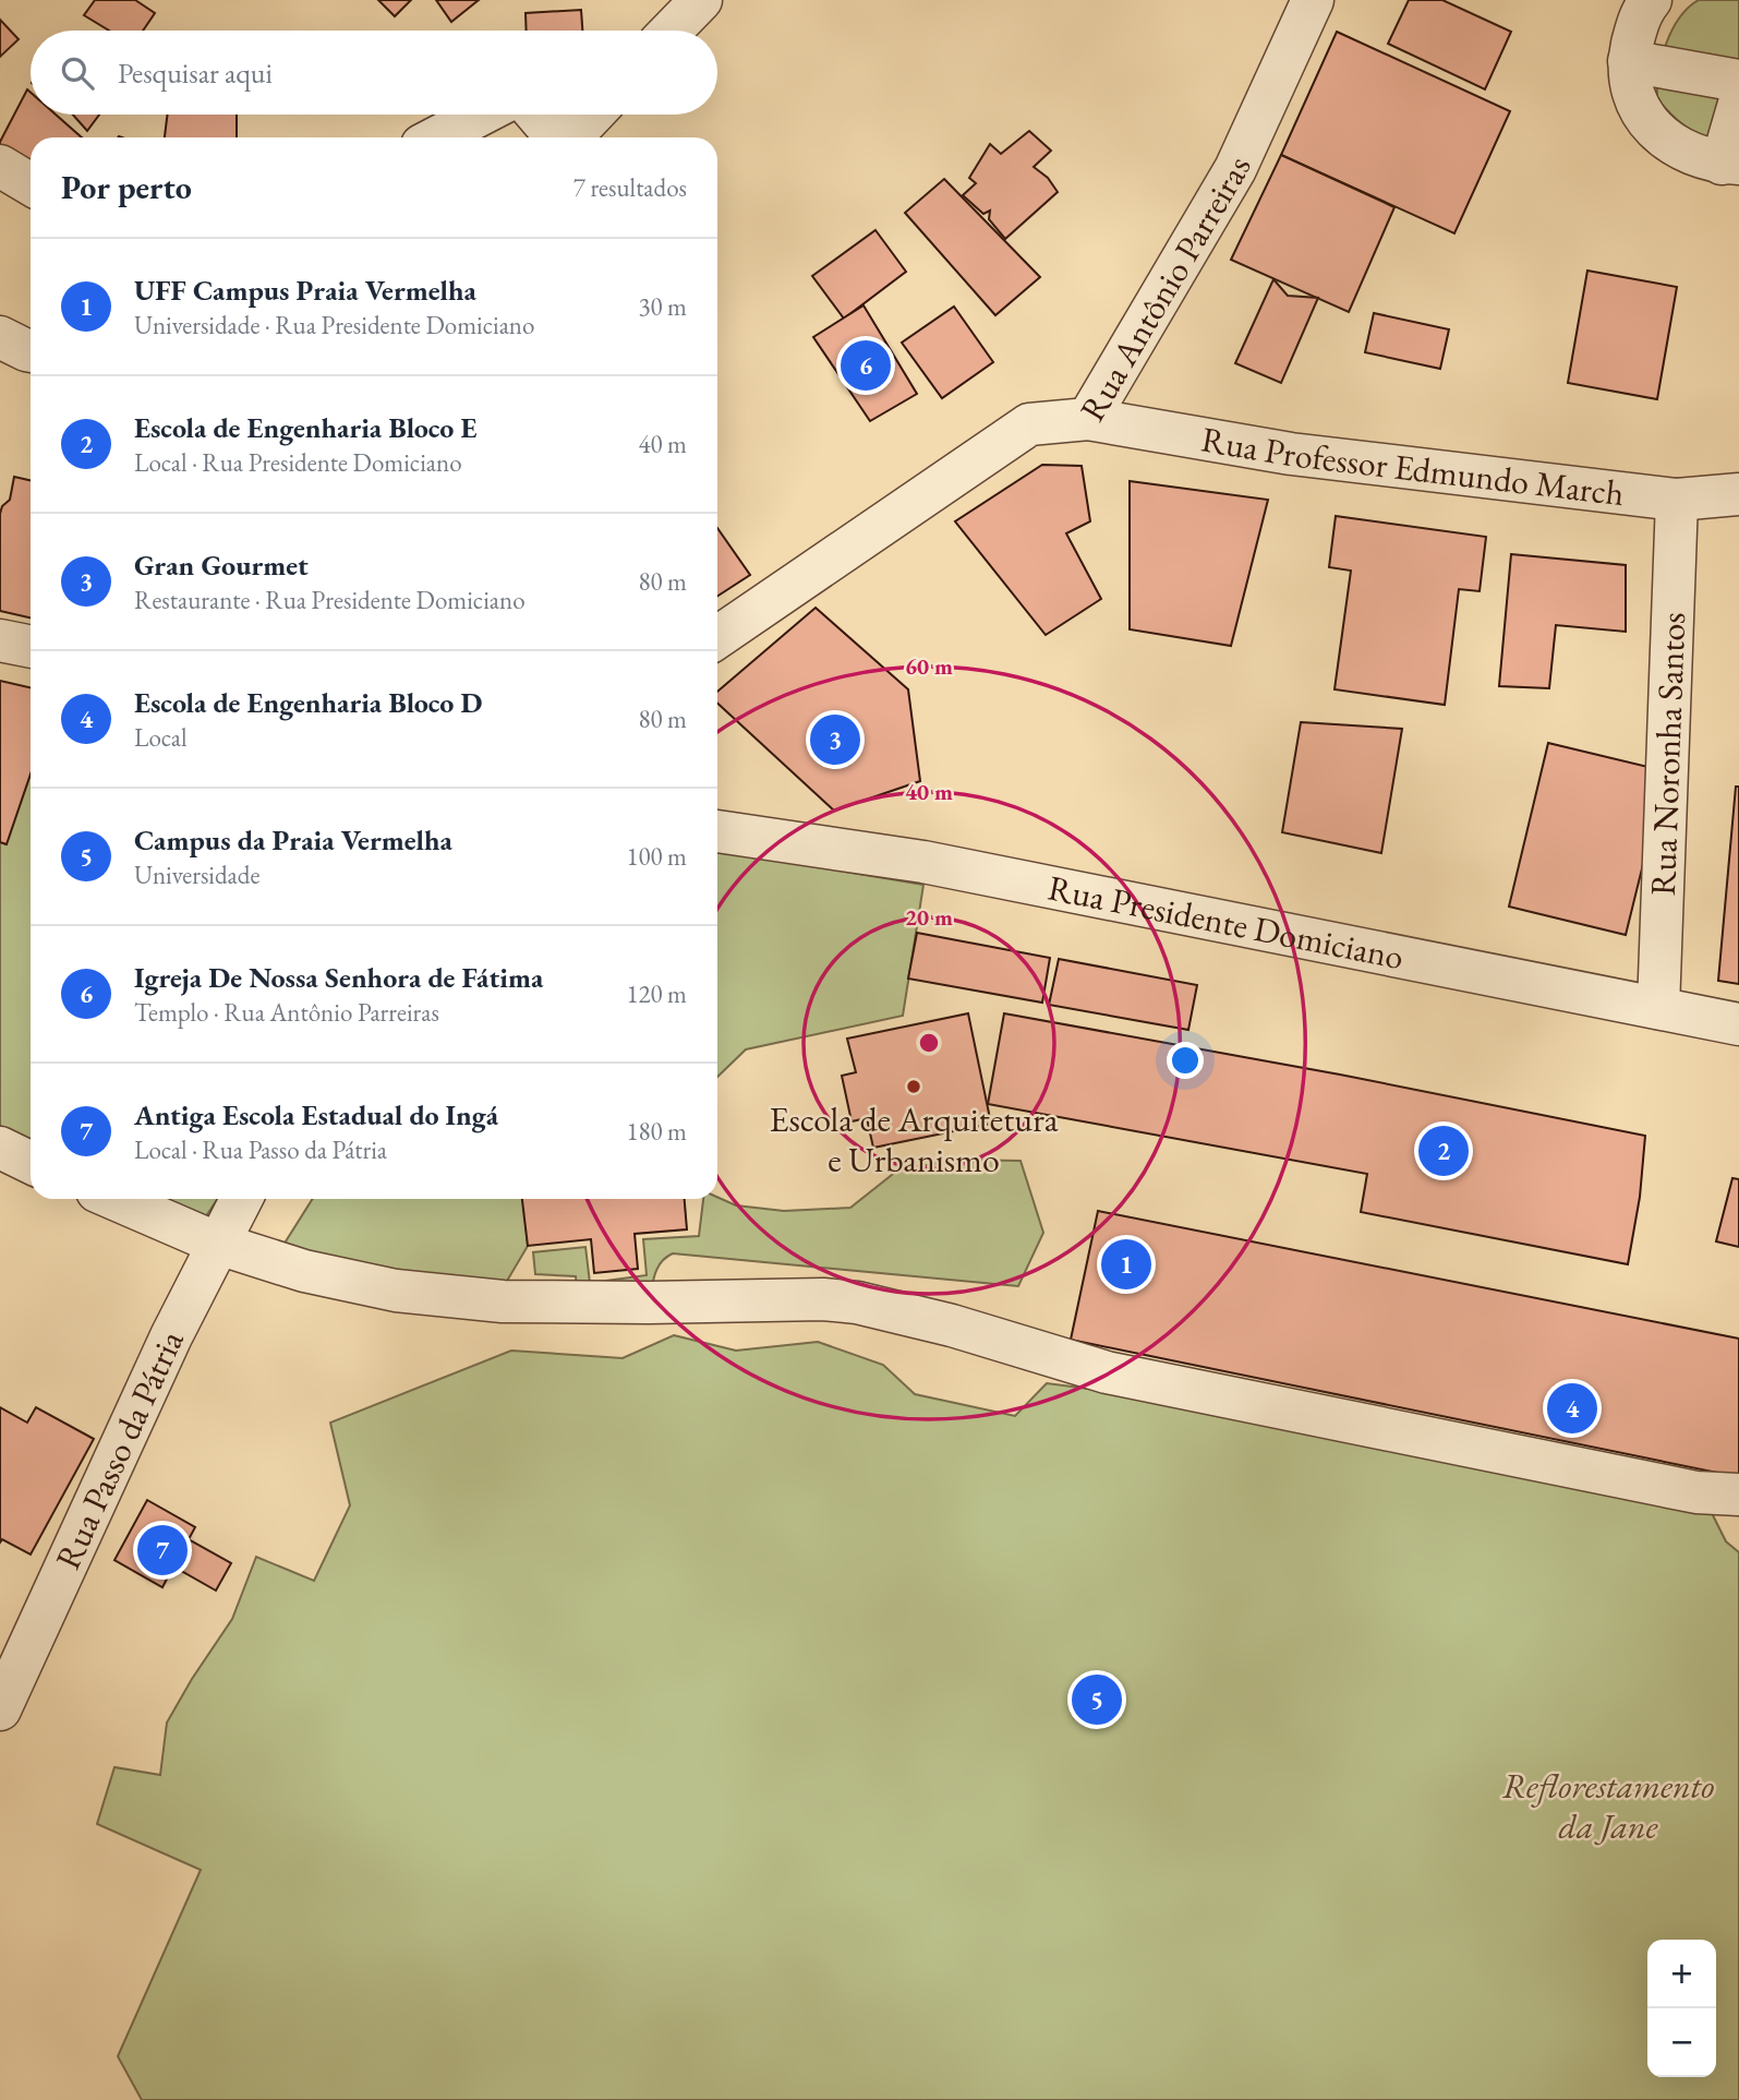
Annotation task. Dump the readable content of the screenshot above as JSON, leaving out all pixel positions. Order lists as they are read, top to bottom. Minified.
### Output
{"streets":{"street":["Rua Antônio Parreiras","Rua Professor Edmundo March","Rua Noronha Santos","Rua Presidente Domiciano","Rua Passo da Pátria"]},"crossings":[["Rua Antônio Parreiras","Rua Professor Edmundo March"],["Rua Professor Edmundo March","Rua Noronha Santos"],["Rua Noronha Santos","Rua Presidente Domiciano"]],"parks":["Reflorestamento da Jane"],"places":["Escola de Arquitetura e Urbanismo"],"page":{"search":"Pesquisar aqui","heading":["Por perto","7 resultados"],"list":[{"mark":"1","name":"UFF Campus Praia Vermelha","note":"Universidade · Rua Presidente Domiciano","value":"30 m"},{"mark":"2","name":"Escola de Engenharia Bloco E","note":"Local · Rua Presidente Domiciano","value":"40 m"},{"mark":"3","name":"Gran Gourmet","note":"Restaurante · Rua Presidente Domiciano","value":"80 m"},{"mark":"4","name":"Escola de Engenharia Bloco D","note":"Local","value":"80 m"},{"mark":"5","name":"Campus da Praia Vermelha","note":"Universidade","value":"100 m"},{"mark":"6","name":"Igreja De Nossa Senhora de Fátima","note":"Templo · Rua Antônio Parreiras","value":"120 m"},{"mark":"7","name":"Antiga Escola Estadual do Ingá","note":"Local · Rua Passo da Pátria","value":"180 m"}],"pins":["6","3","2","1","4","7","5"],"map_buttons":["+","−"]},"rings":["60 m","40 m","20 m"]}
